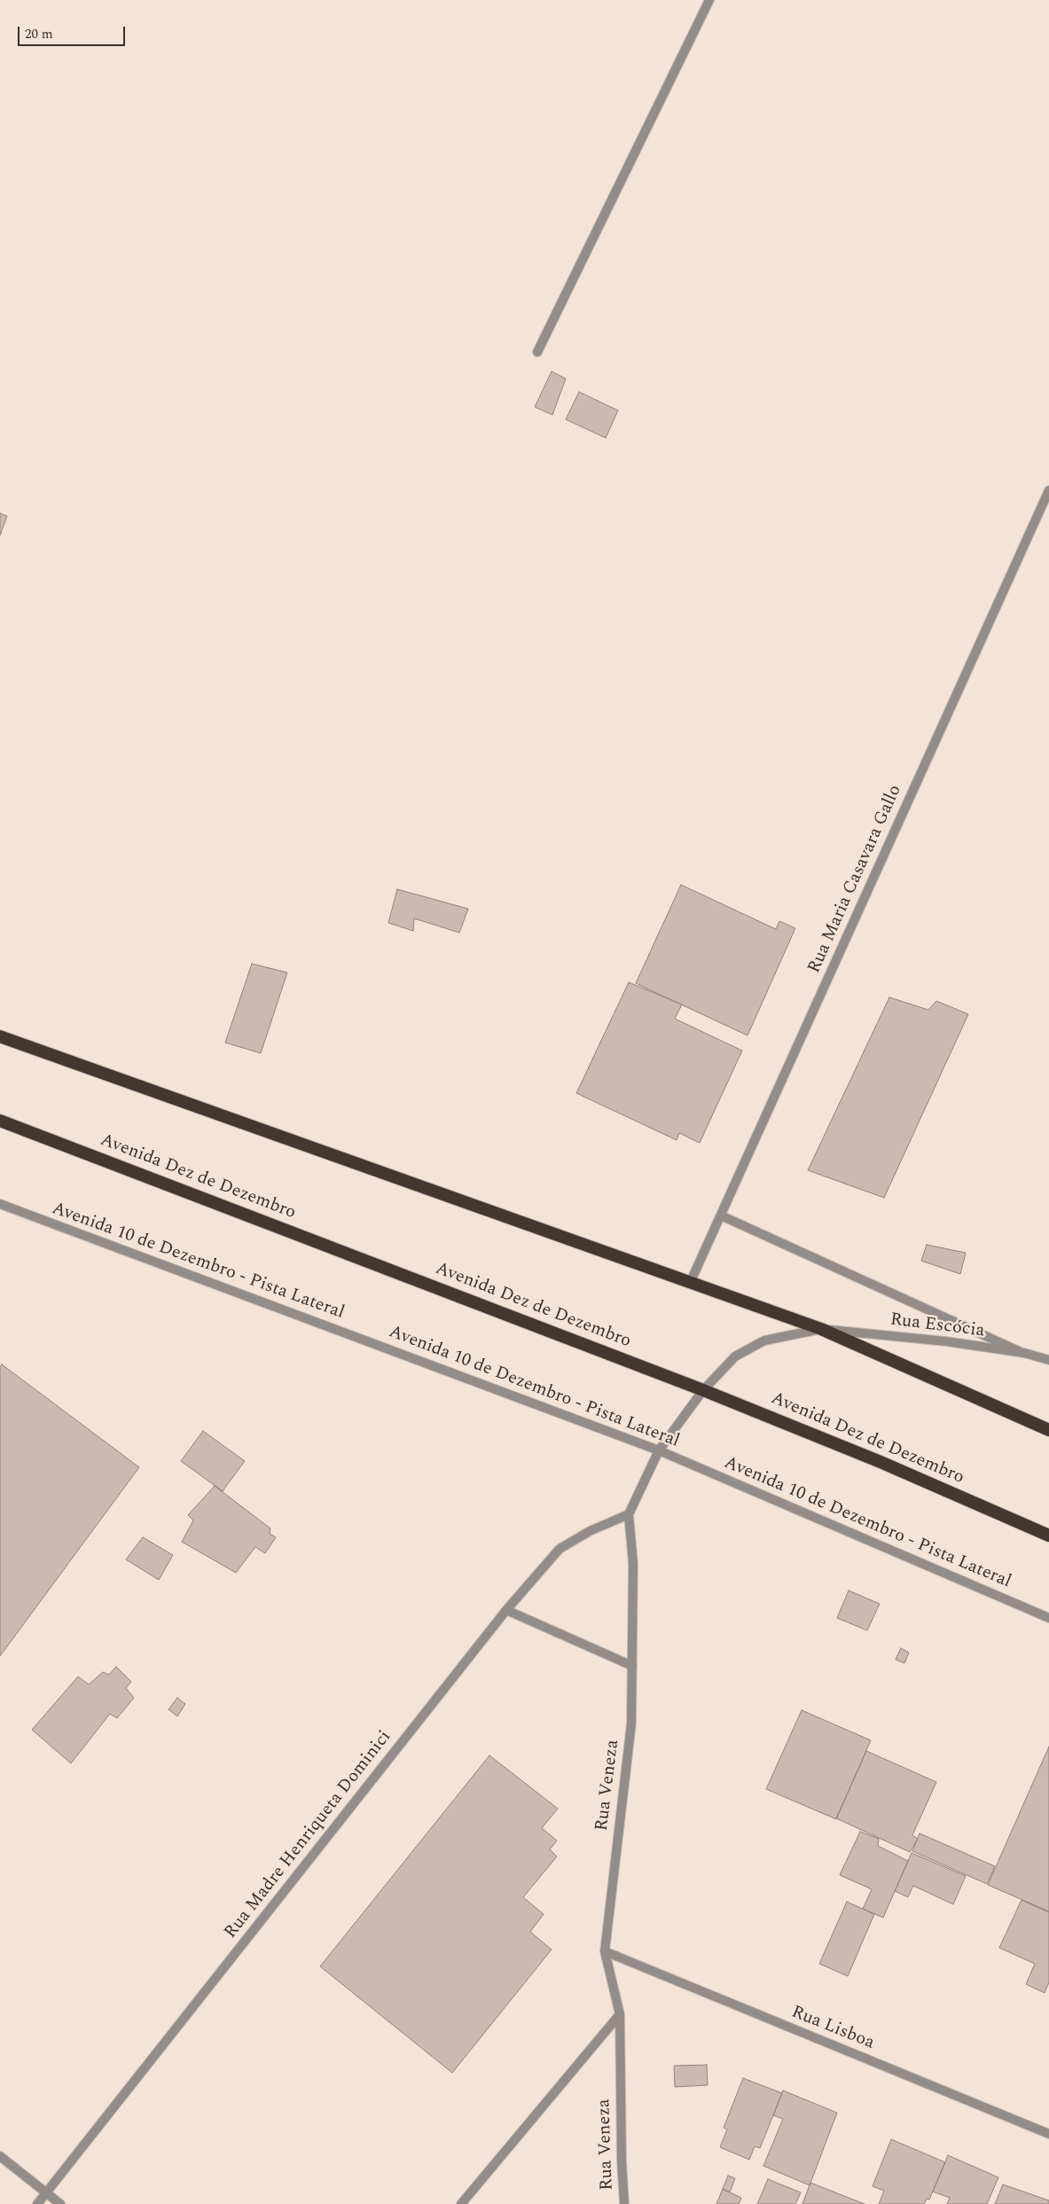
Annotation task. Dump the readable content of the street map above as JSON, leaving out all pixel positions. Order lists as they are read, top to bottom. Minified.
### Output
{"streets":{"highway":["Avenida Dez de Dezembro"],"street":["Rua Maria Casavara Gallo","Avenida 10 de Dezembro - Pista Lateral","Rua Escócia","Rua Veneza","Rua Madre Henriqueta Dominici","Rua Lisboa"]},"crossings":[["Avenida Dez de Dezembro","Rua Escócia"],["Rua Veneza","Rua Madre Henriqueta Dominici"],["Rua Veneza","Rua Lisboa"]],"scale_bar":"20 m"}
